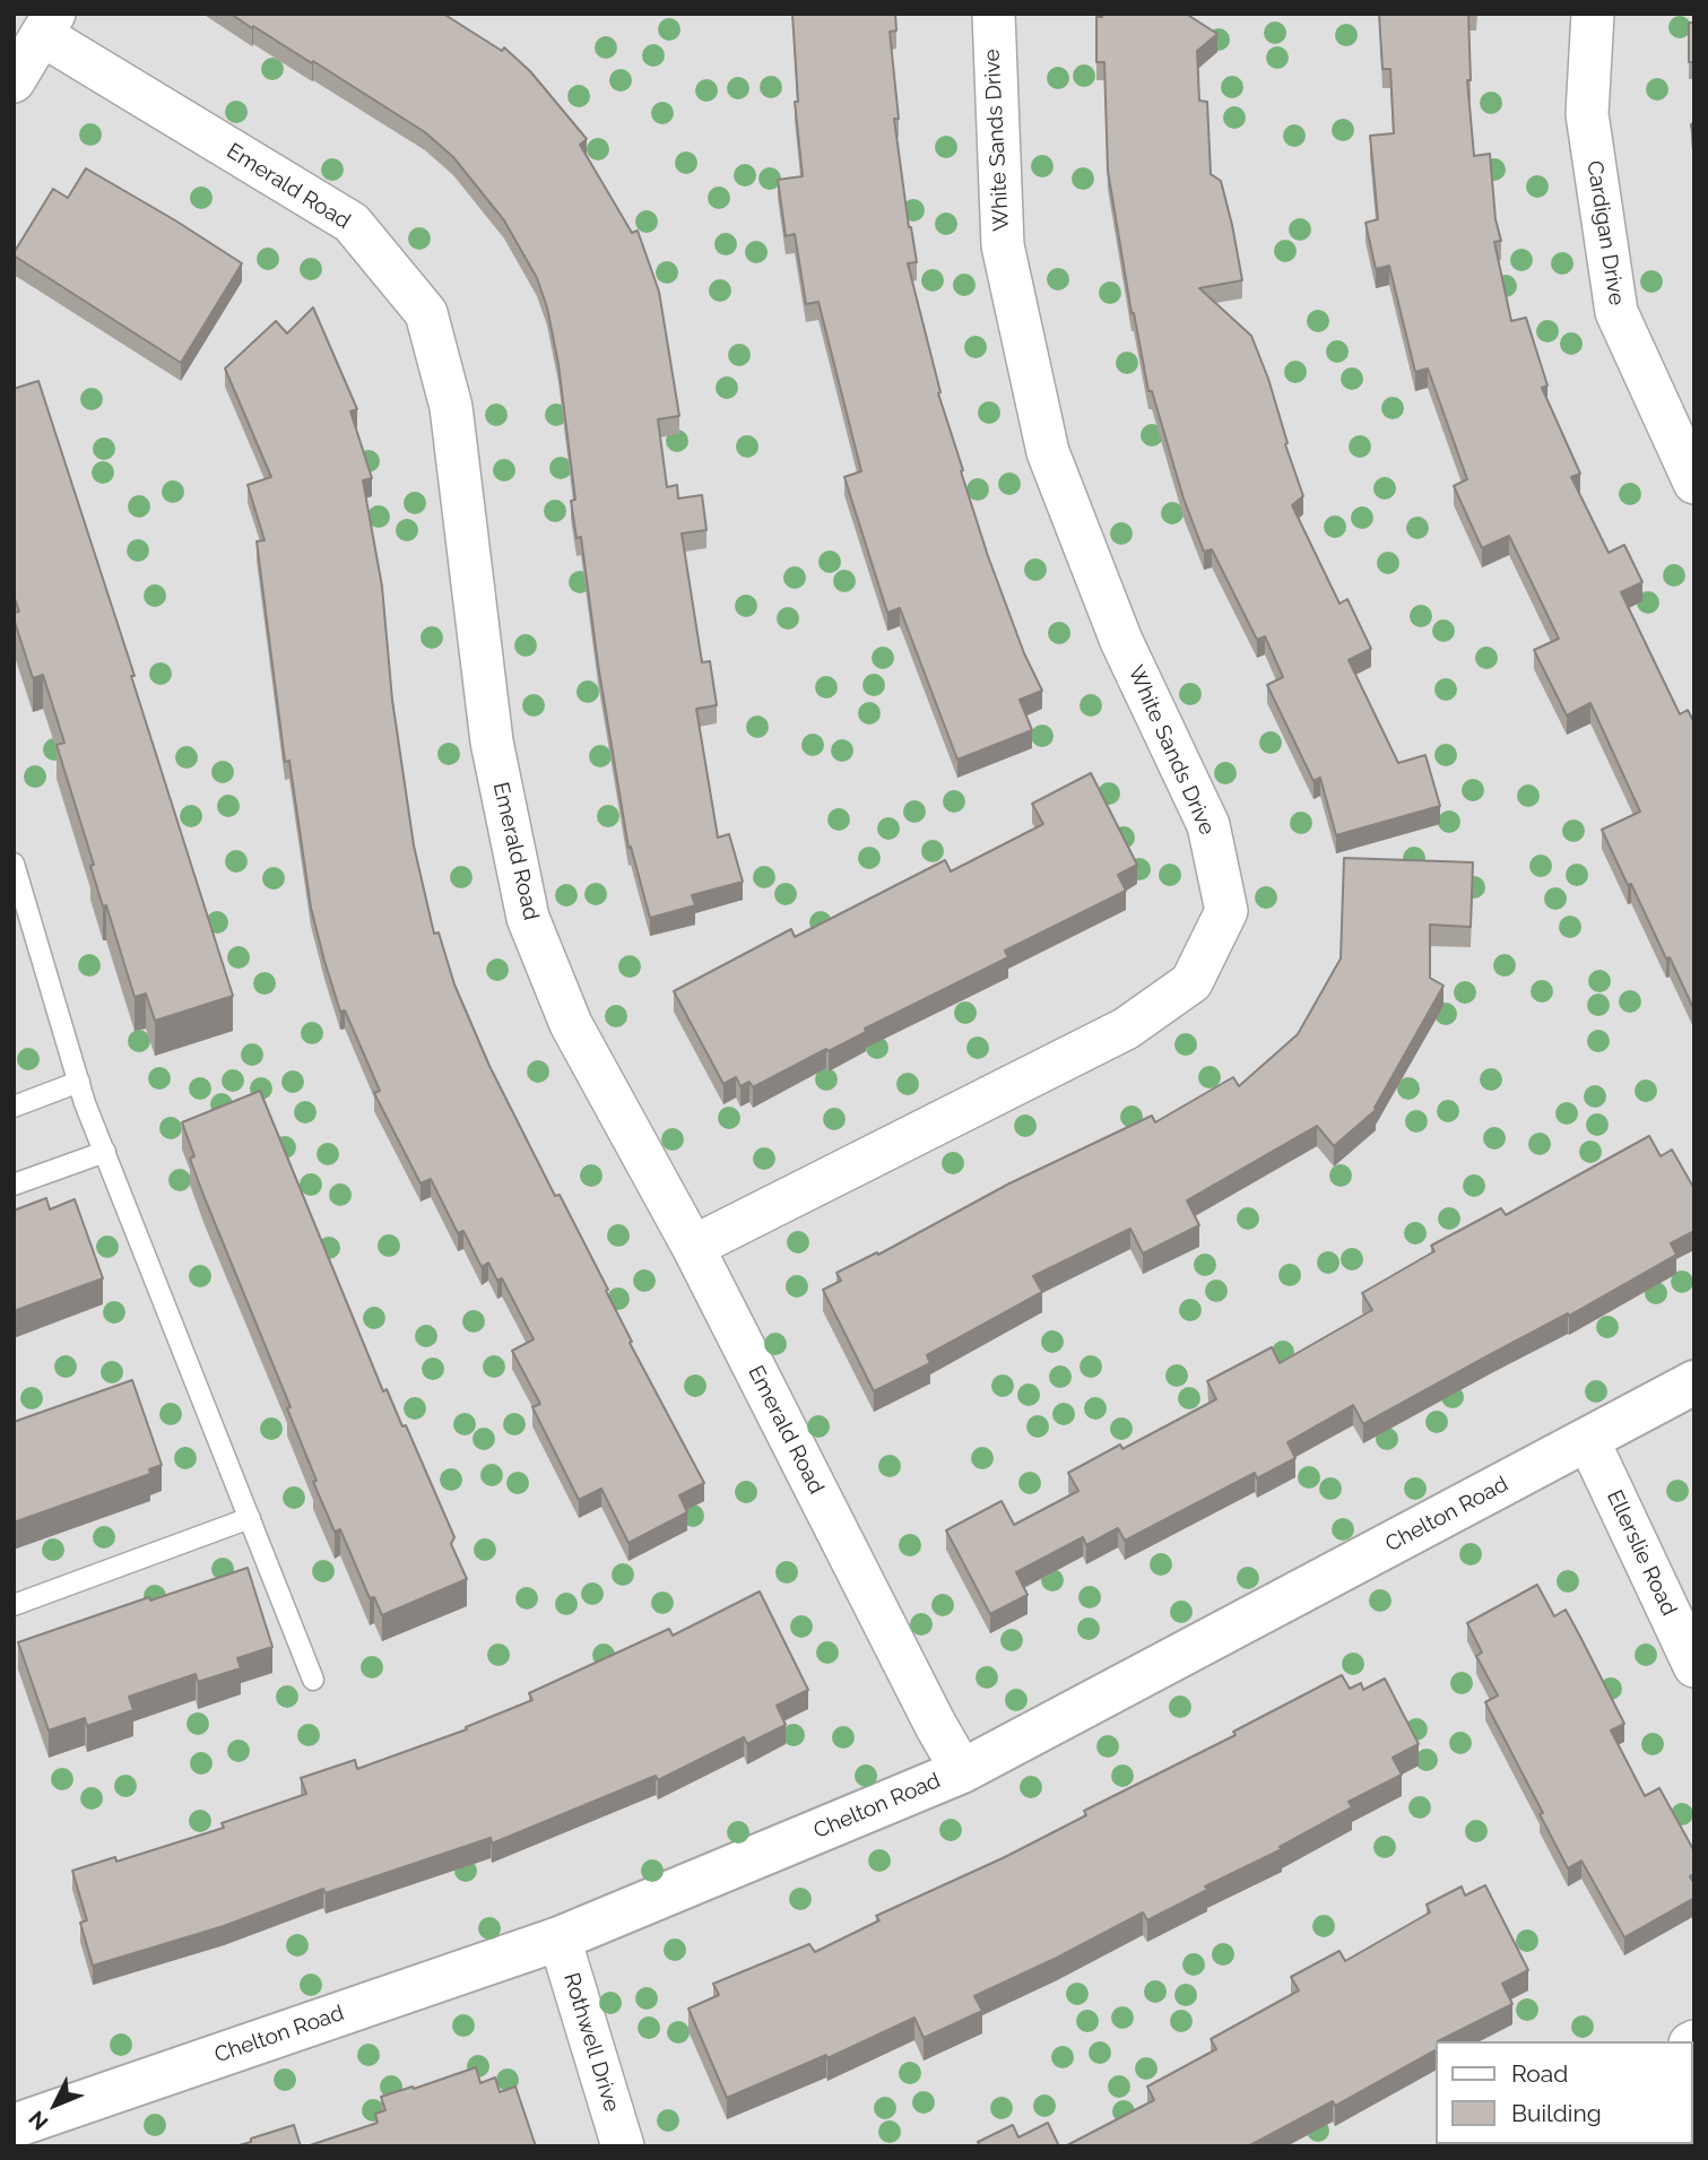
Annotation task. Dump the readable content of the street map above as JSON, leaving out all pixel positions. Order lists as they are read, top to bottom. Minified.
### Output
{"streets":{"street":["White Sands Drive","Emerald Road","Cardigan Drive","Chelton Road","Ellerslie Road","Rothwell Drive"]},"crossings":[["White Sands Drive","Emerald Road"],["Emerald Road","Chelton Road"],["Chelton Road","Ellerslie Road"],["Chelton Road","Rothwell Drive"]],"legend":["Road","Building"],"north":"bottom left"}
